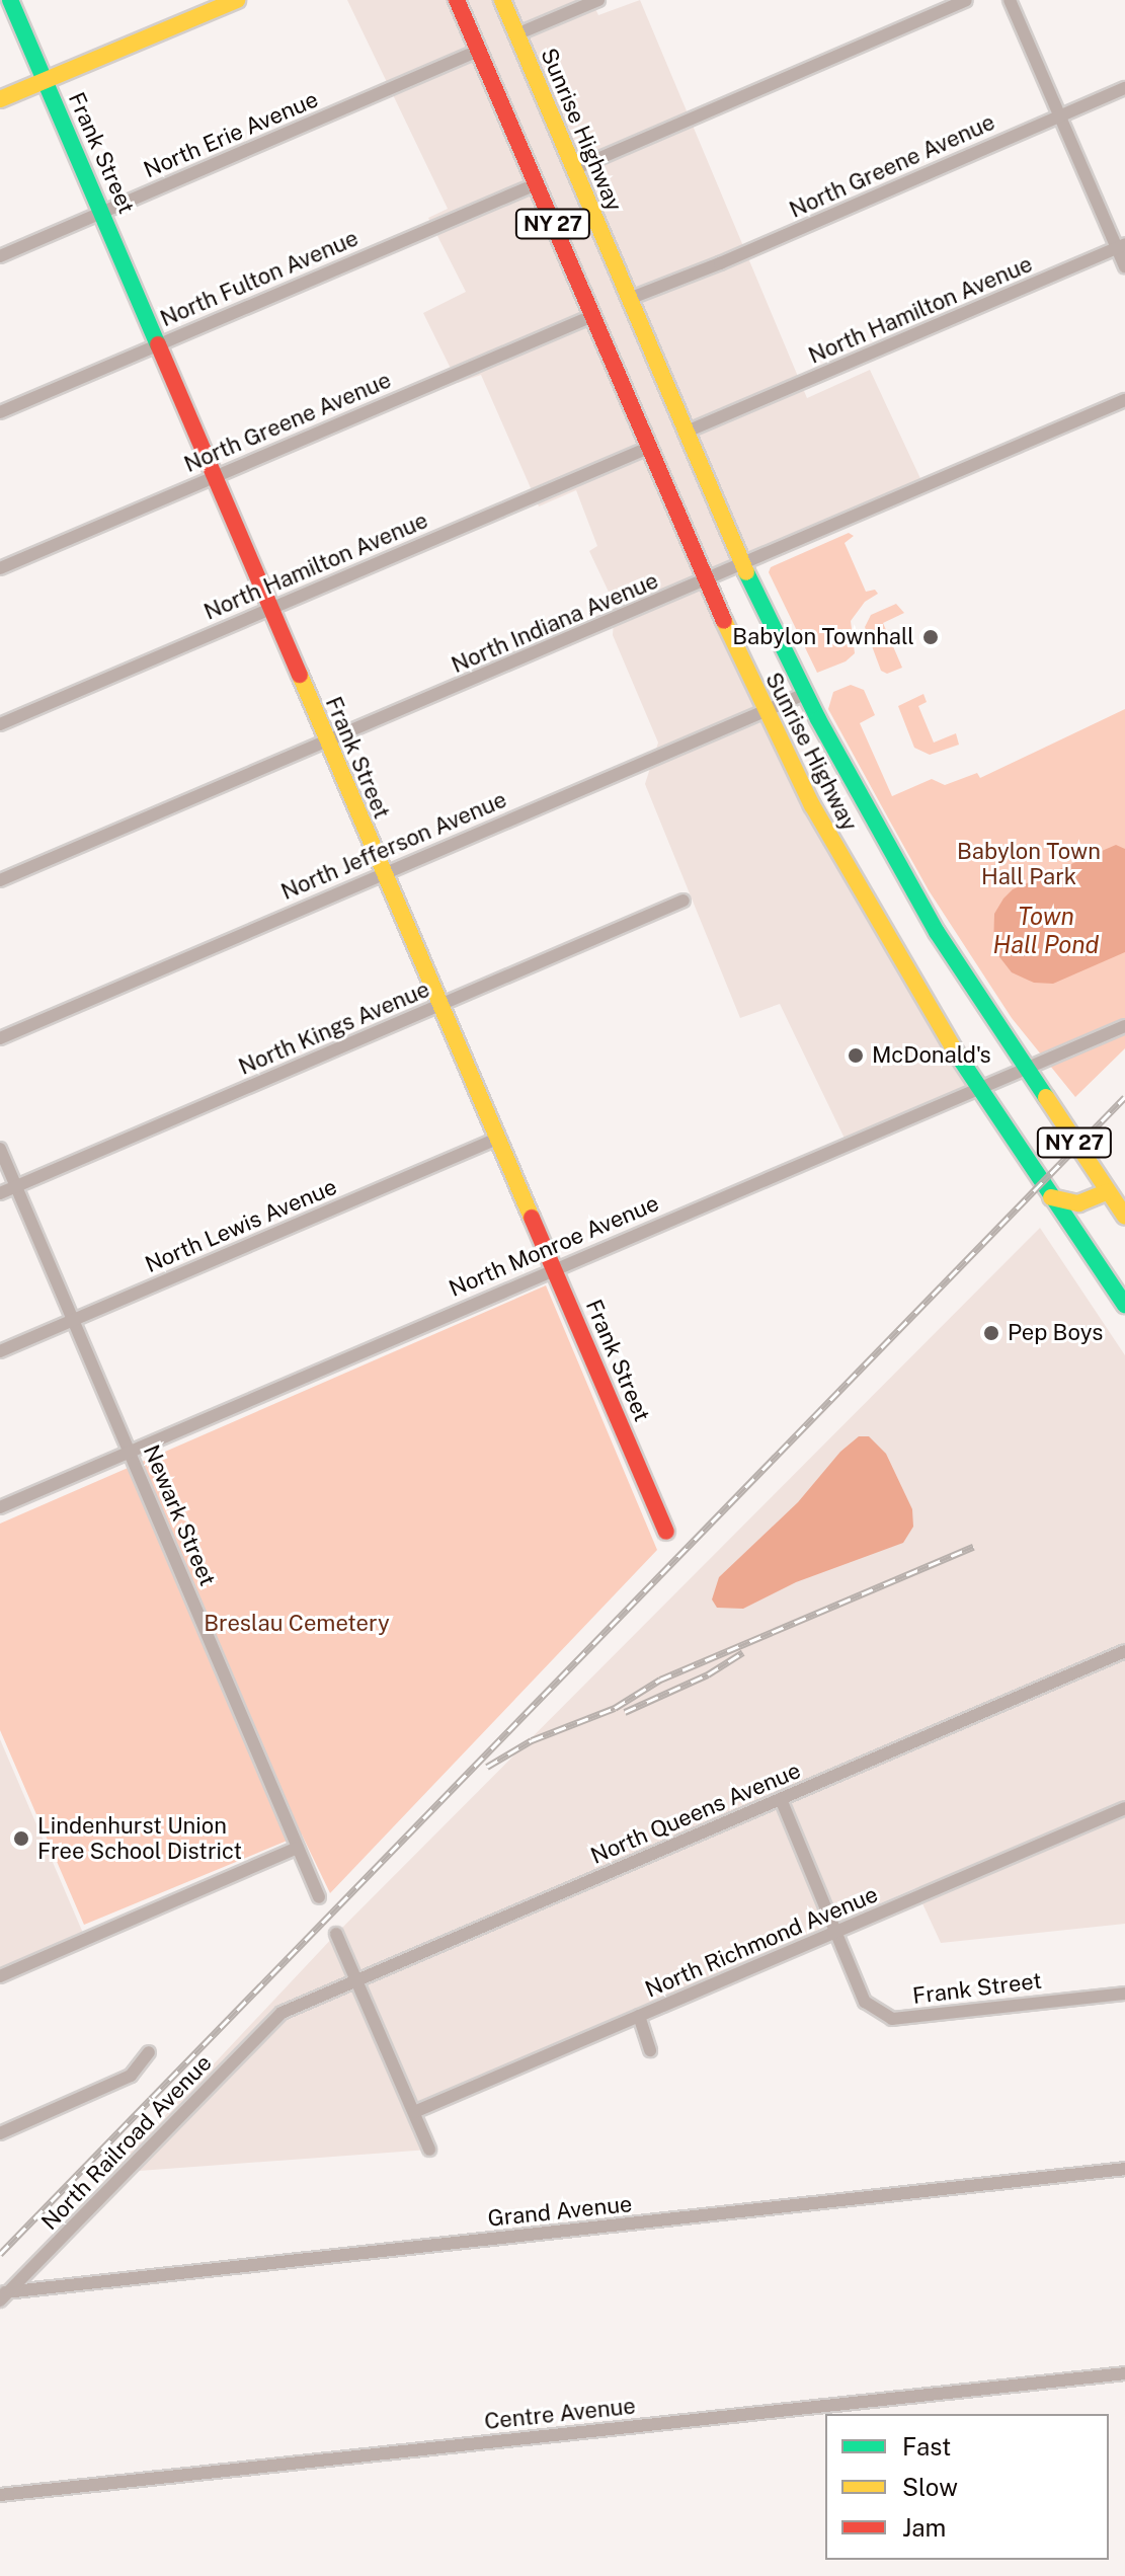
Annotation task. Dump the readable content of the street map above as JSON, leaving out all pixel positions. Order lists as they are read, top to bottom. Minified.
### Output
{"streets":{"main road":["Sunrise Highway","Frank Street","NY 27"],"street":["North Erie Avenue","North Greene Avenue","North Fulton Avenue","North Hamilton Avenue","North Indiana Avenue","North Jefferson Avenue","North Kings Avenue","North Lewis Avenue","North Monroe Avenue","Newark Street","North Queens Avenue","North Richmond Avenue","North Railroad Avenue","Grand Avenue","Centre Avenue"]},"crossings":[["Sunrise Highway","North Erie Avenue"],["Sunrise Highway","North Greene Avenue"],["Sunrise Highway","North Fulton Avenue"],["Sunrise Highway","North Hamilton Avenue"],["Sunrise Highway","North Indiana Avenue"],["Sunrise Highway","North Jefferson Avenue"],["Sunrise Highway","North Monroe Avenue"],["North Erie Avenue","Frank Street"],["Frank Street","North Greene Avenue"],["Frank Street","North Fulton Avenue"],["Frank Street","North Hamilton Avenue"],["Frank Street","North Indiana Avenue"],["Frank Street","North Jefferson Avenue"],["Frank Street","North Kings Avenue"],["Frank Street","North Lewis Avenue"],["Frank Street","North Monroe Avenue"],["Frank Street","North Queens Avenue"],["Frank Street","North Richmond Avenue"],["North Kings Avenue","Newark Street"],["North Lewis Avenue","Newark Street"],["North Monroe Avenue","Newark Street"],["North Queens Avenue","North Railroad Avenue"],["North Railroad Avenue","Grand Avenue"]],"water":["Town Hall Pond"],"parks":["Babylon Town Hall Park","Breslau Cemetery"],"places":["Babylon Townhall","McDonald's","Pep Boys","Lindenhurst Union Free School District"],"legend":["Fast","Slow","Jam"]}
